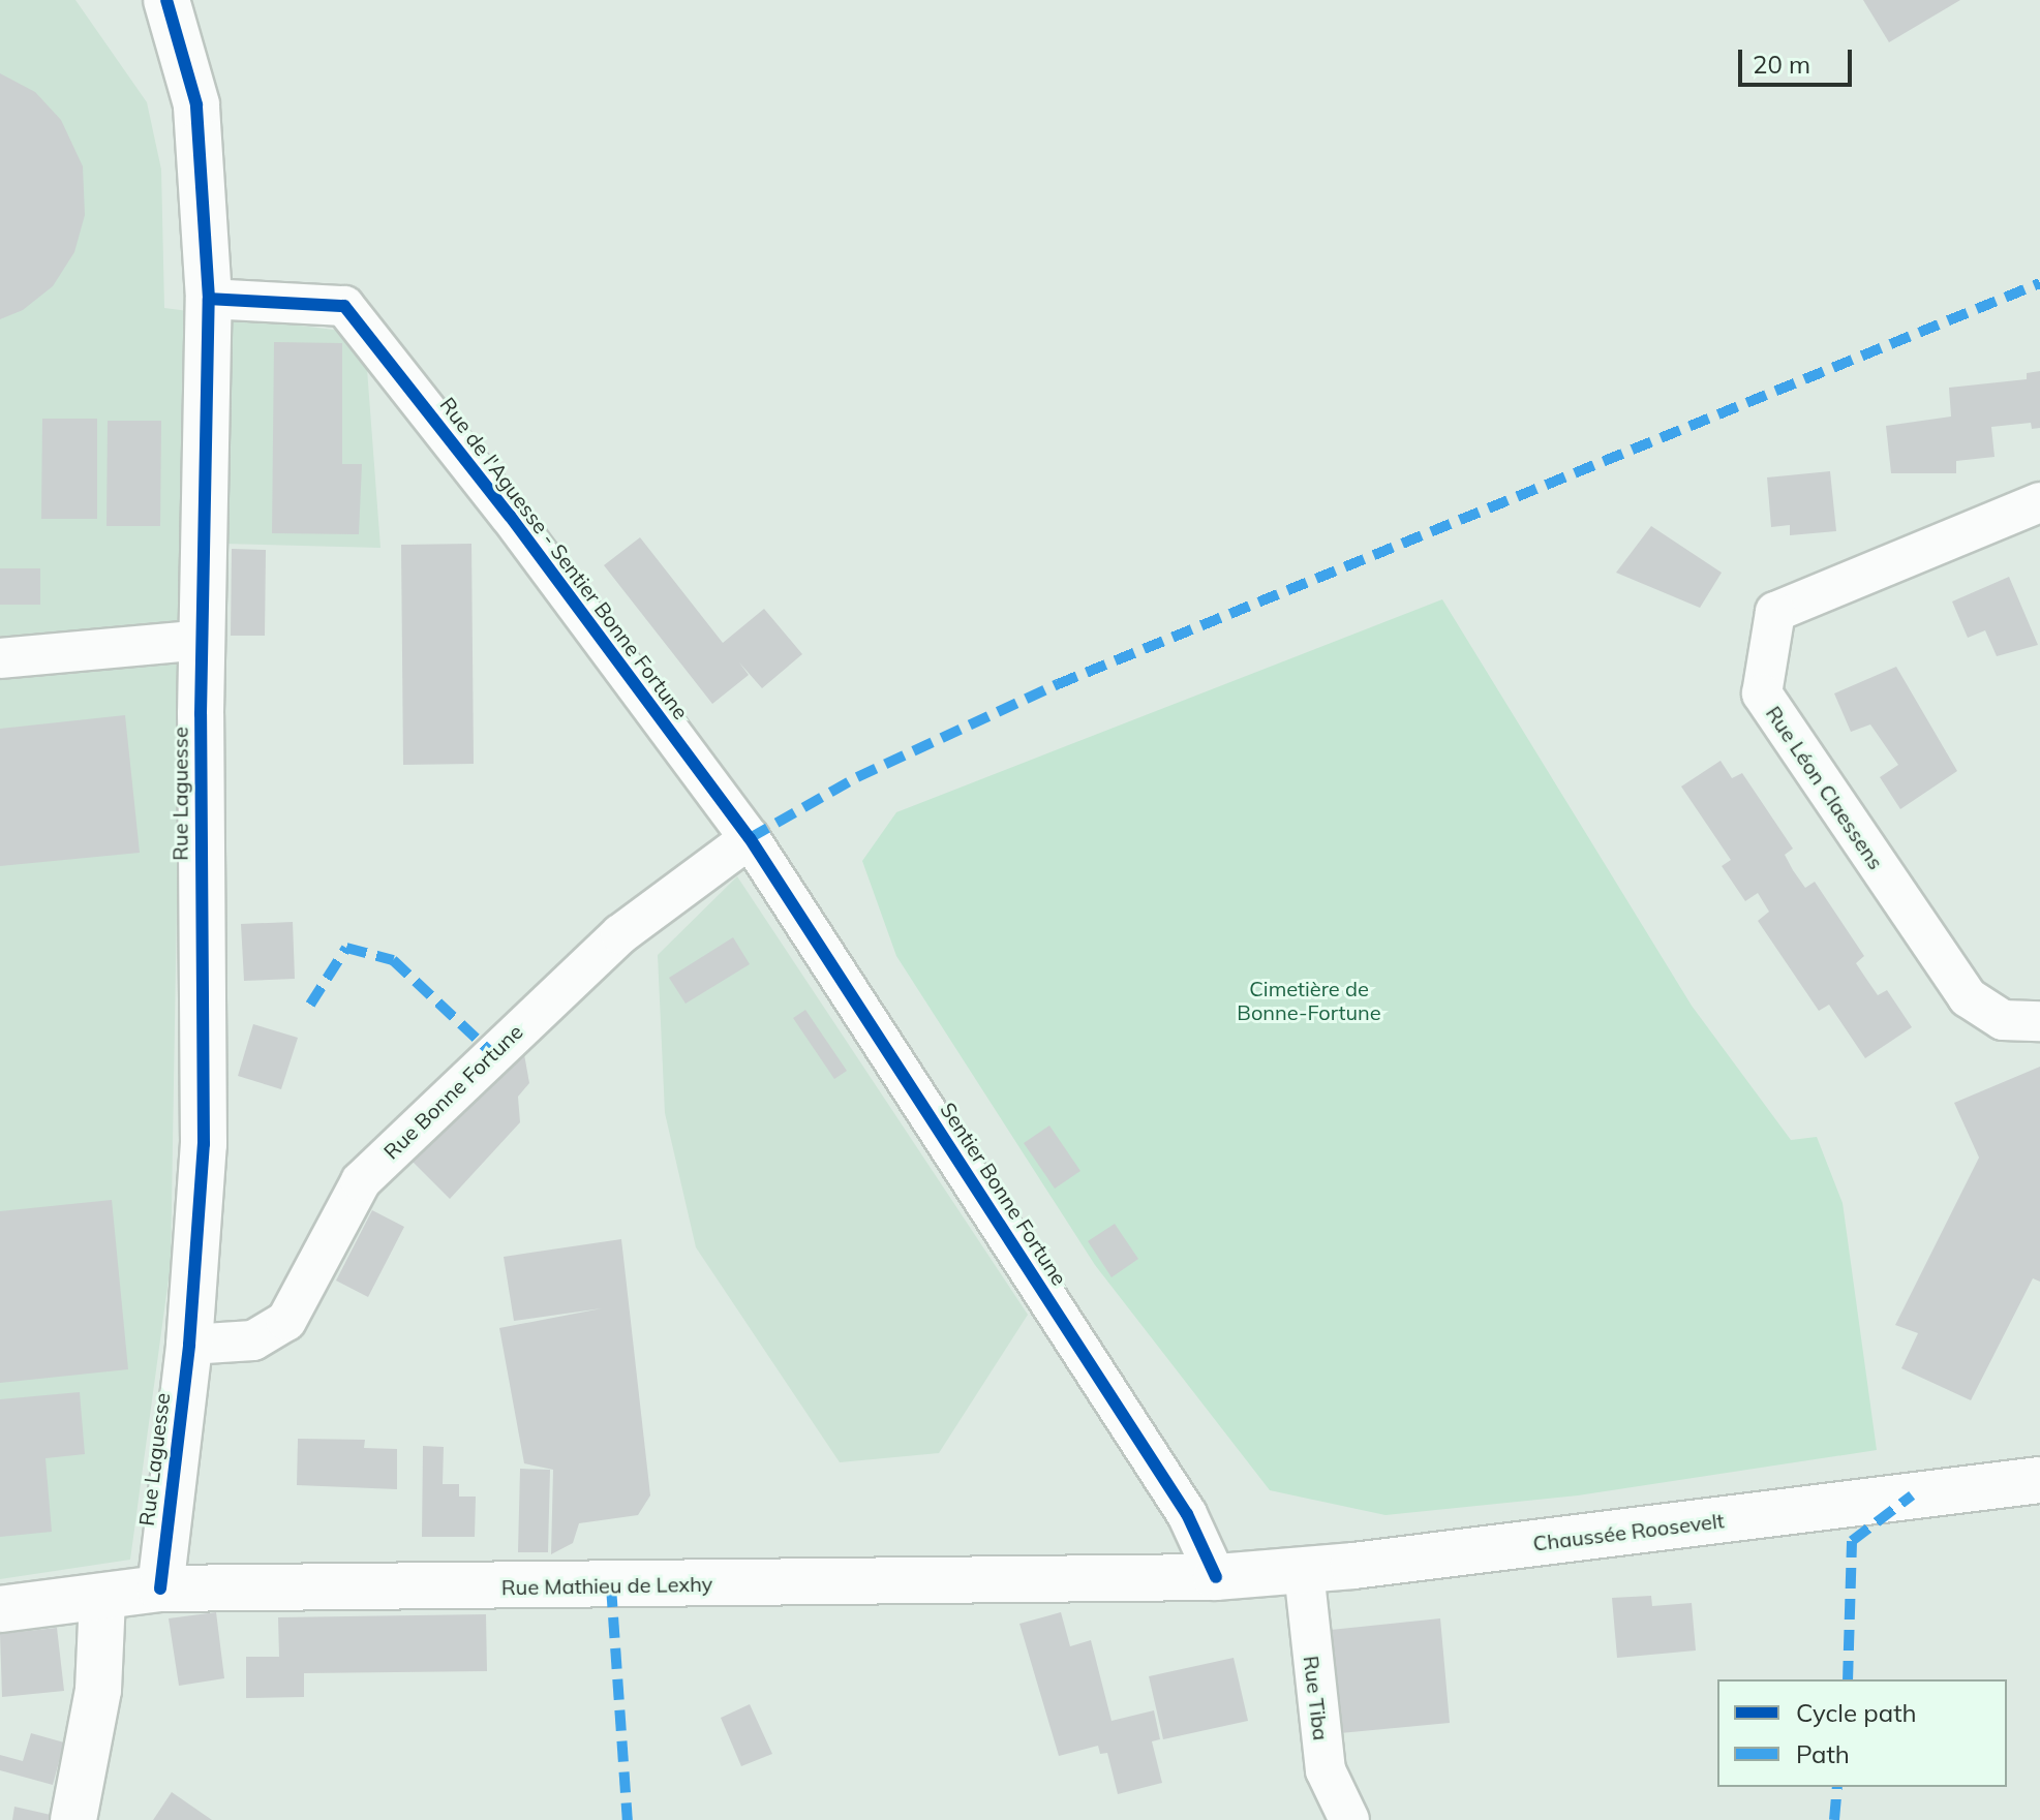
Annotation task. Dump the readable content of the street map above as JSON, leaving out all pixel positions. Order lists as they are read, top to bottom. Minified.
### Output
{"streets":{"main road":["Rue Laguesse","Chaussée Roosevelt","Rue Mathieu de Lexhy"],"street":["Rue de l'Aguesse - Sentier Bonne Fortune","Rue Léon Claessens","Rue Bonne Fortune","Sentier Bonne Fortune","Rue Tiba"]},"crossings":[["Rue de l'Aguesse - Sentier Bonne Fortune","Rue Laguesse"],["Rue de l'Aguesse - Sentier Bonne Fortune","Rue Bonne Fortune"],["Rue de l'Aguesse - Sentier Bonne Fortune","Sentier Bonne Fortune"],["Rue Laguesse","Rue Bonne Fortune"],["Rue Laguesse","Rue Mathieu de Lexhy"],["Rue Bonne Fortune","Sentier Bonne Fortune"],["Sentier Bonne Fortune","Chaussée Roosevelt"],["Sentier Bonne Fortune","Rue Mathieu de Lexhy"],["Chaussée Roosevelt","Rue Mathieu de Lexhy"],["Chaussée Roosevelt","Rue Tiba"]],"parks":["Cimetière de Bonne-Fortune"],"legend":["Cycle path","Path"],"scale_bar":"20 m"}
